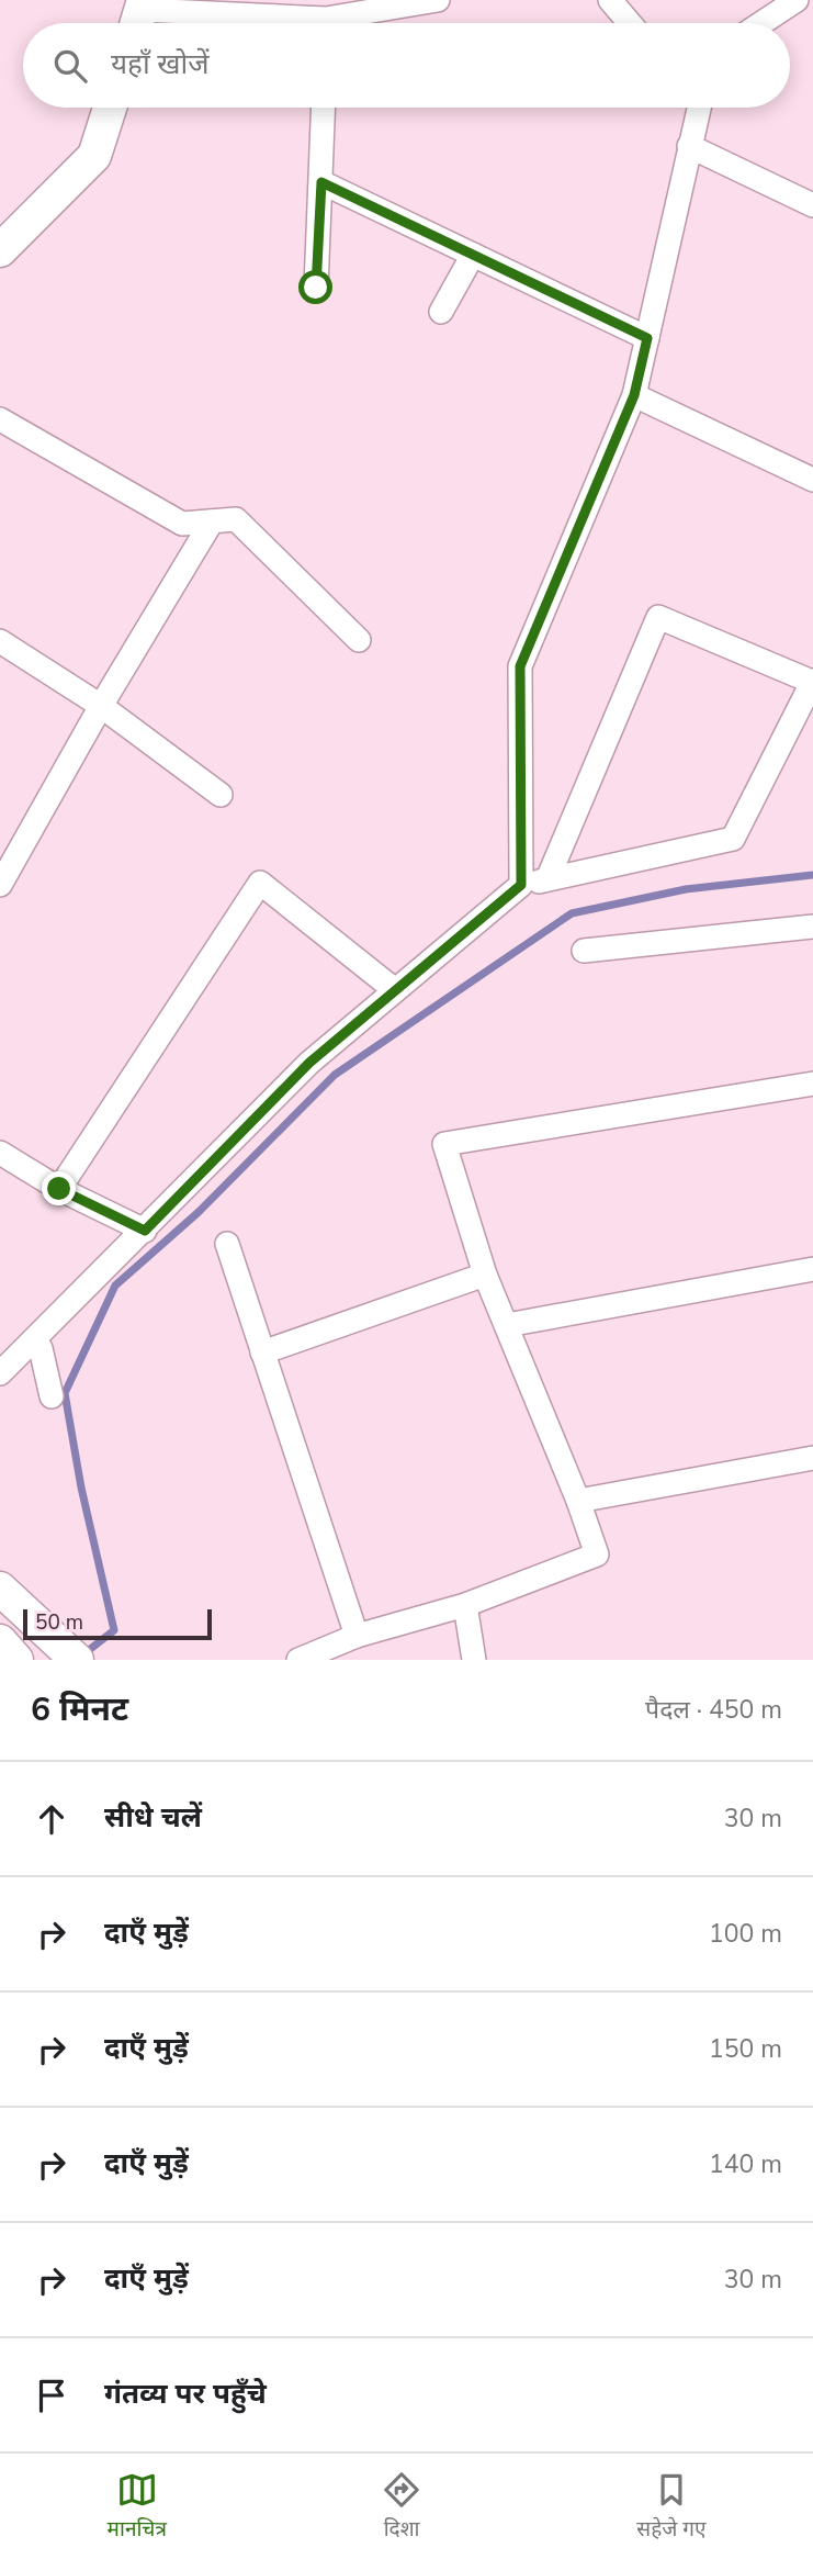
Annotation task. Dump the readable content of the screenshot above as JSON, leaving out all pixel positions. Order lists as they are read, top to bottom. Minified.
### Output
{"scale_bar":"50 m","page":{"search":"यहाँ खोजें","scale":"50 m","heading":["6 मिनट","पैदल · 450 m"],"list":[["सीधे चलें","30 m"],["दाएँ मुड़ें","100 m"],["दाएँ मुड़ें","150 m"],["दाएँ मुड़ें","140 m"],["दाएँ मुड़ें","30 m"],"गंतव्य पर पहुँचे"],"nav":["मानचित्र","दिशा","सहेजे गए"]}}
